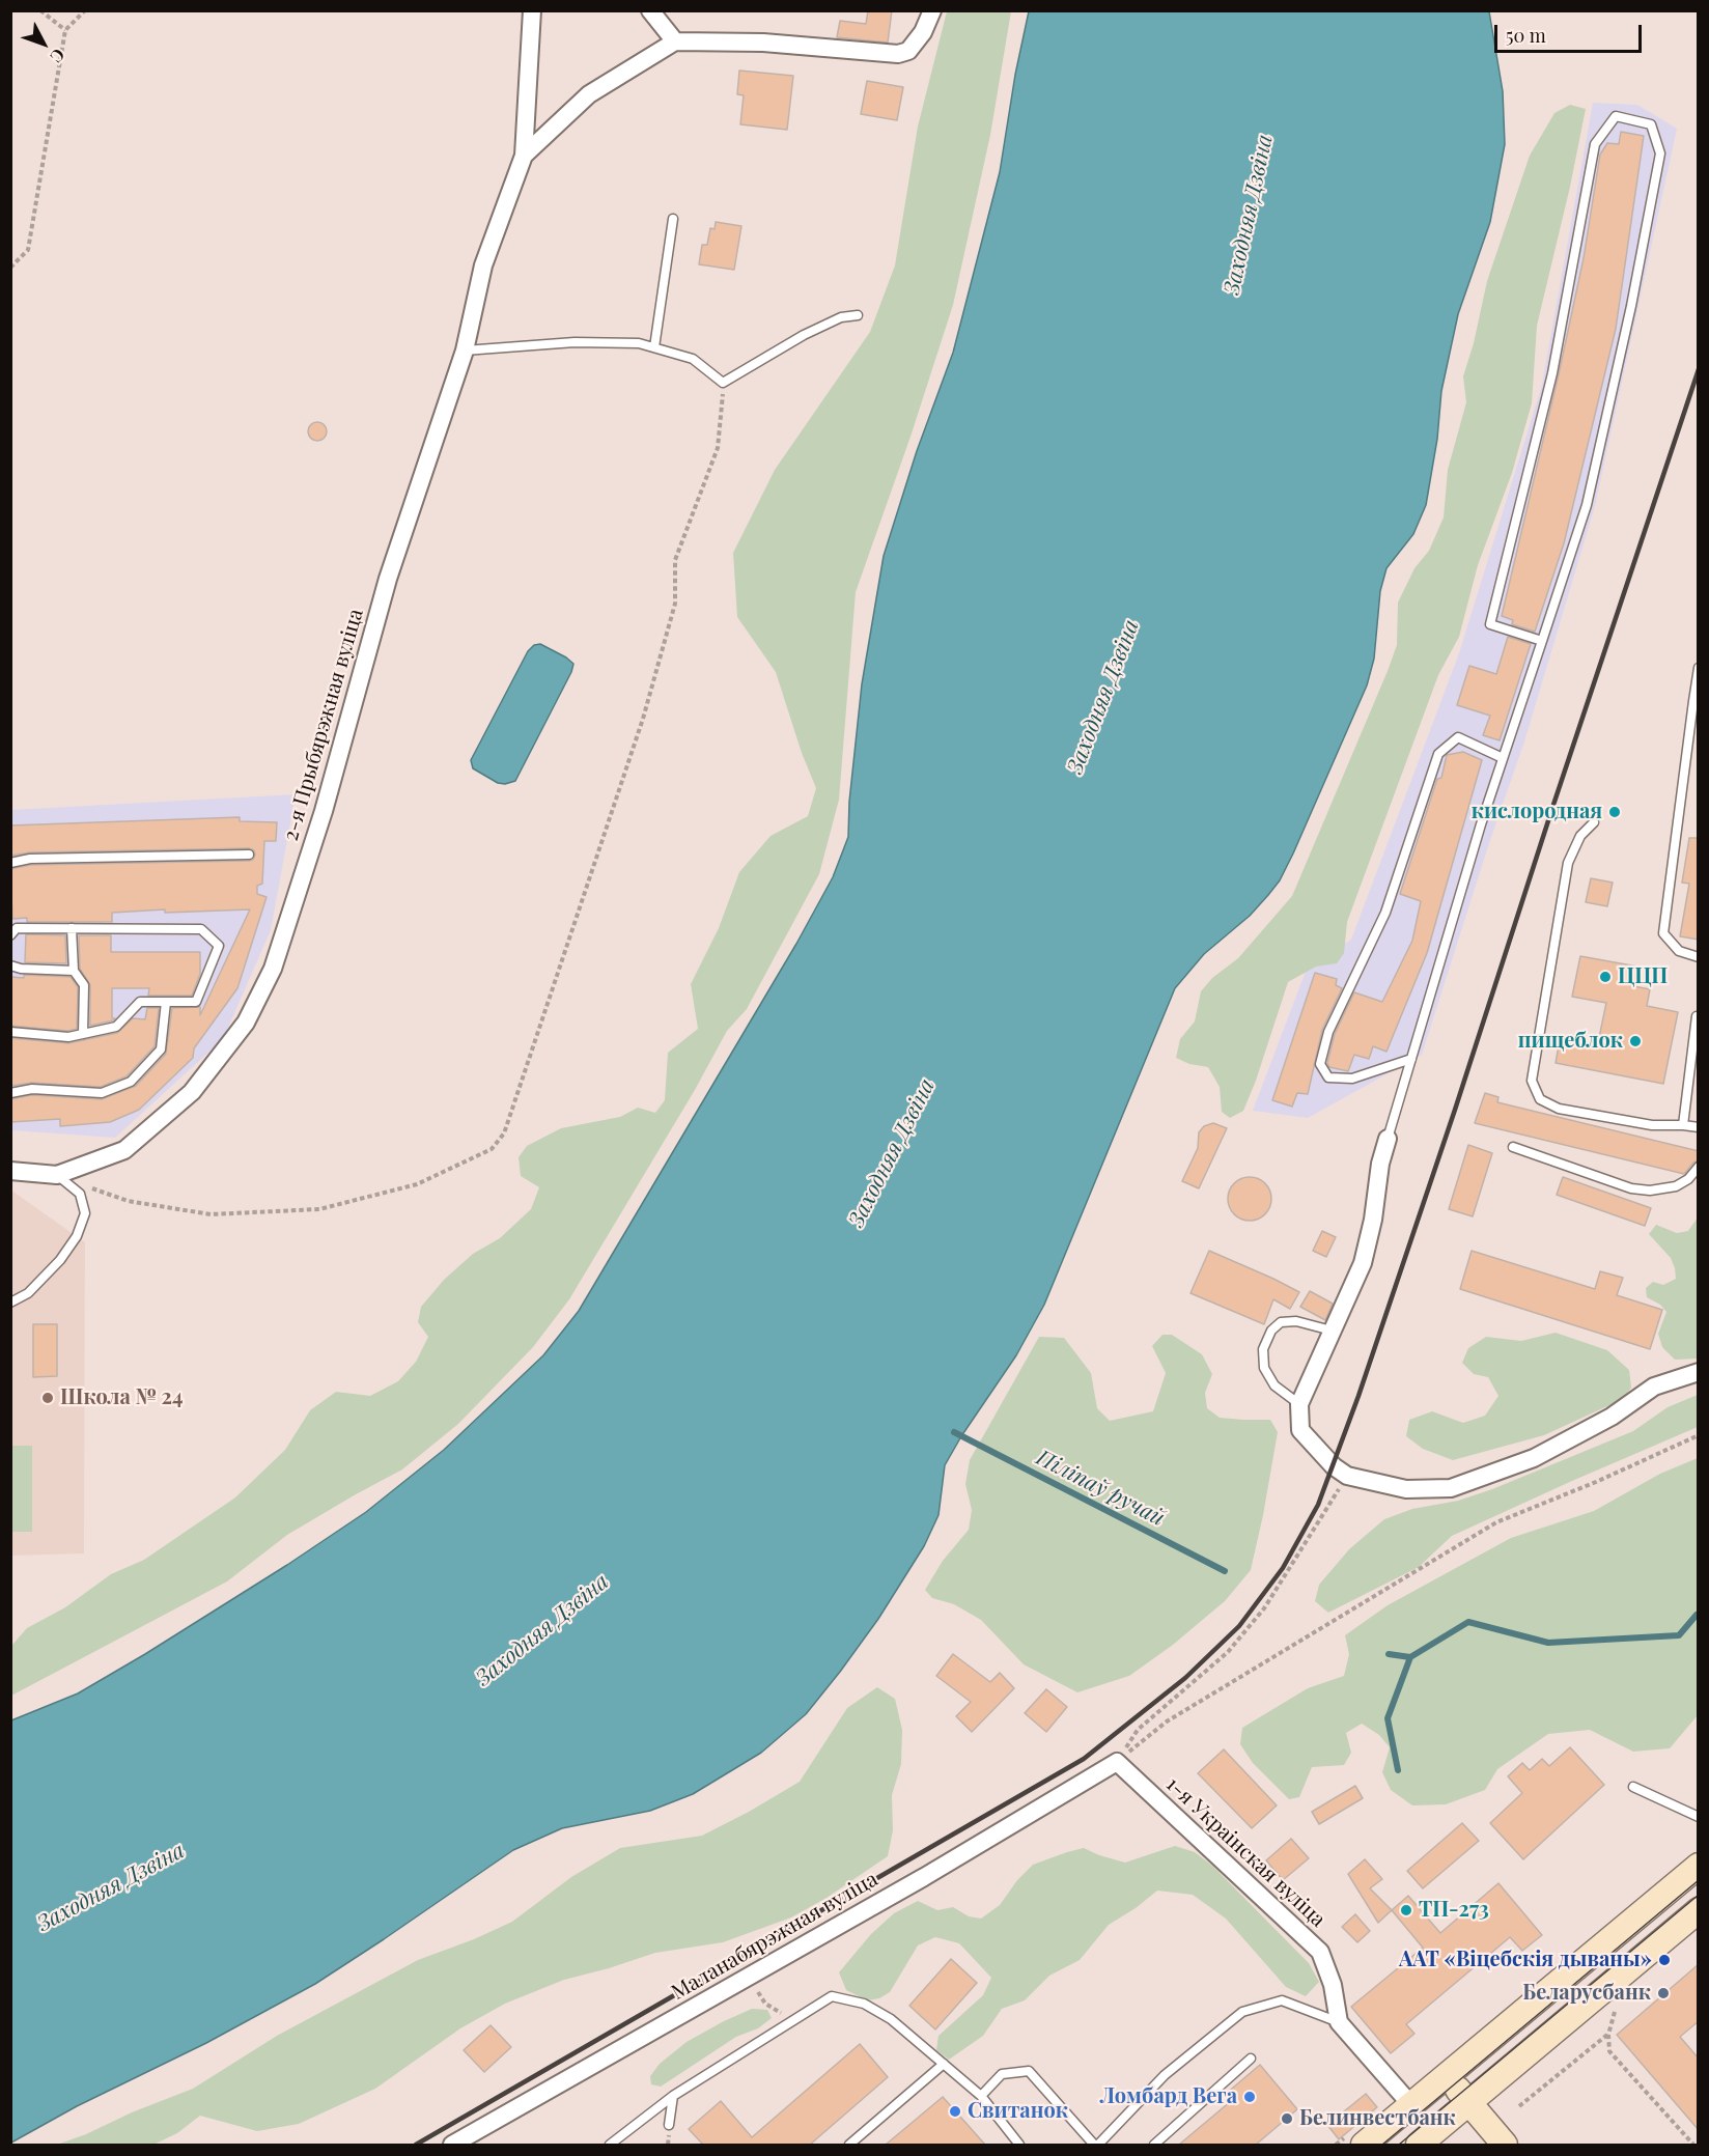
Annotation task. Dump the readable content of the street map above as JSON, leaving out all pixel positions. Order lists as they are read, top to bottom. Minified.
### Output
{"streets":{"street":["2-я Прыбярэжная вуліца","1-я Украінская вуліца","Маланабярэжная вуліца"]},"crossings":[["1-я Украінская вуліца","Маланабярэжная вуліца"]],"water":["Заходняя Дзвіна","Піліпаў ручай"],"places":["кислородная","ЦЦП","пищеблок","Школа № 24","ТП-273","ААТ «Віцебскія дываны»","Беларусбанк","Ломбард Вега","Свитанок","Белинвестбанк"],"scale_bar":"50 m","north":"bottom right"}
